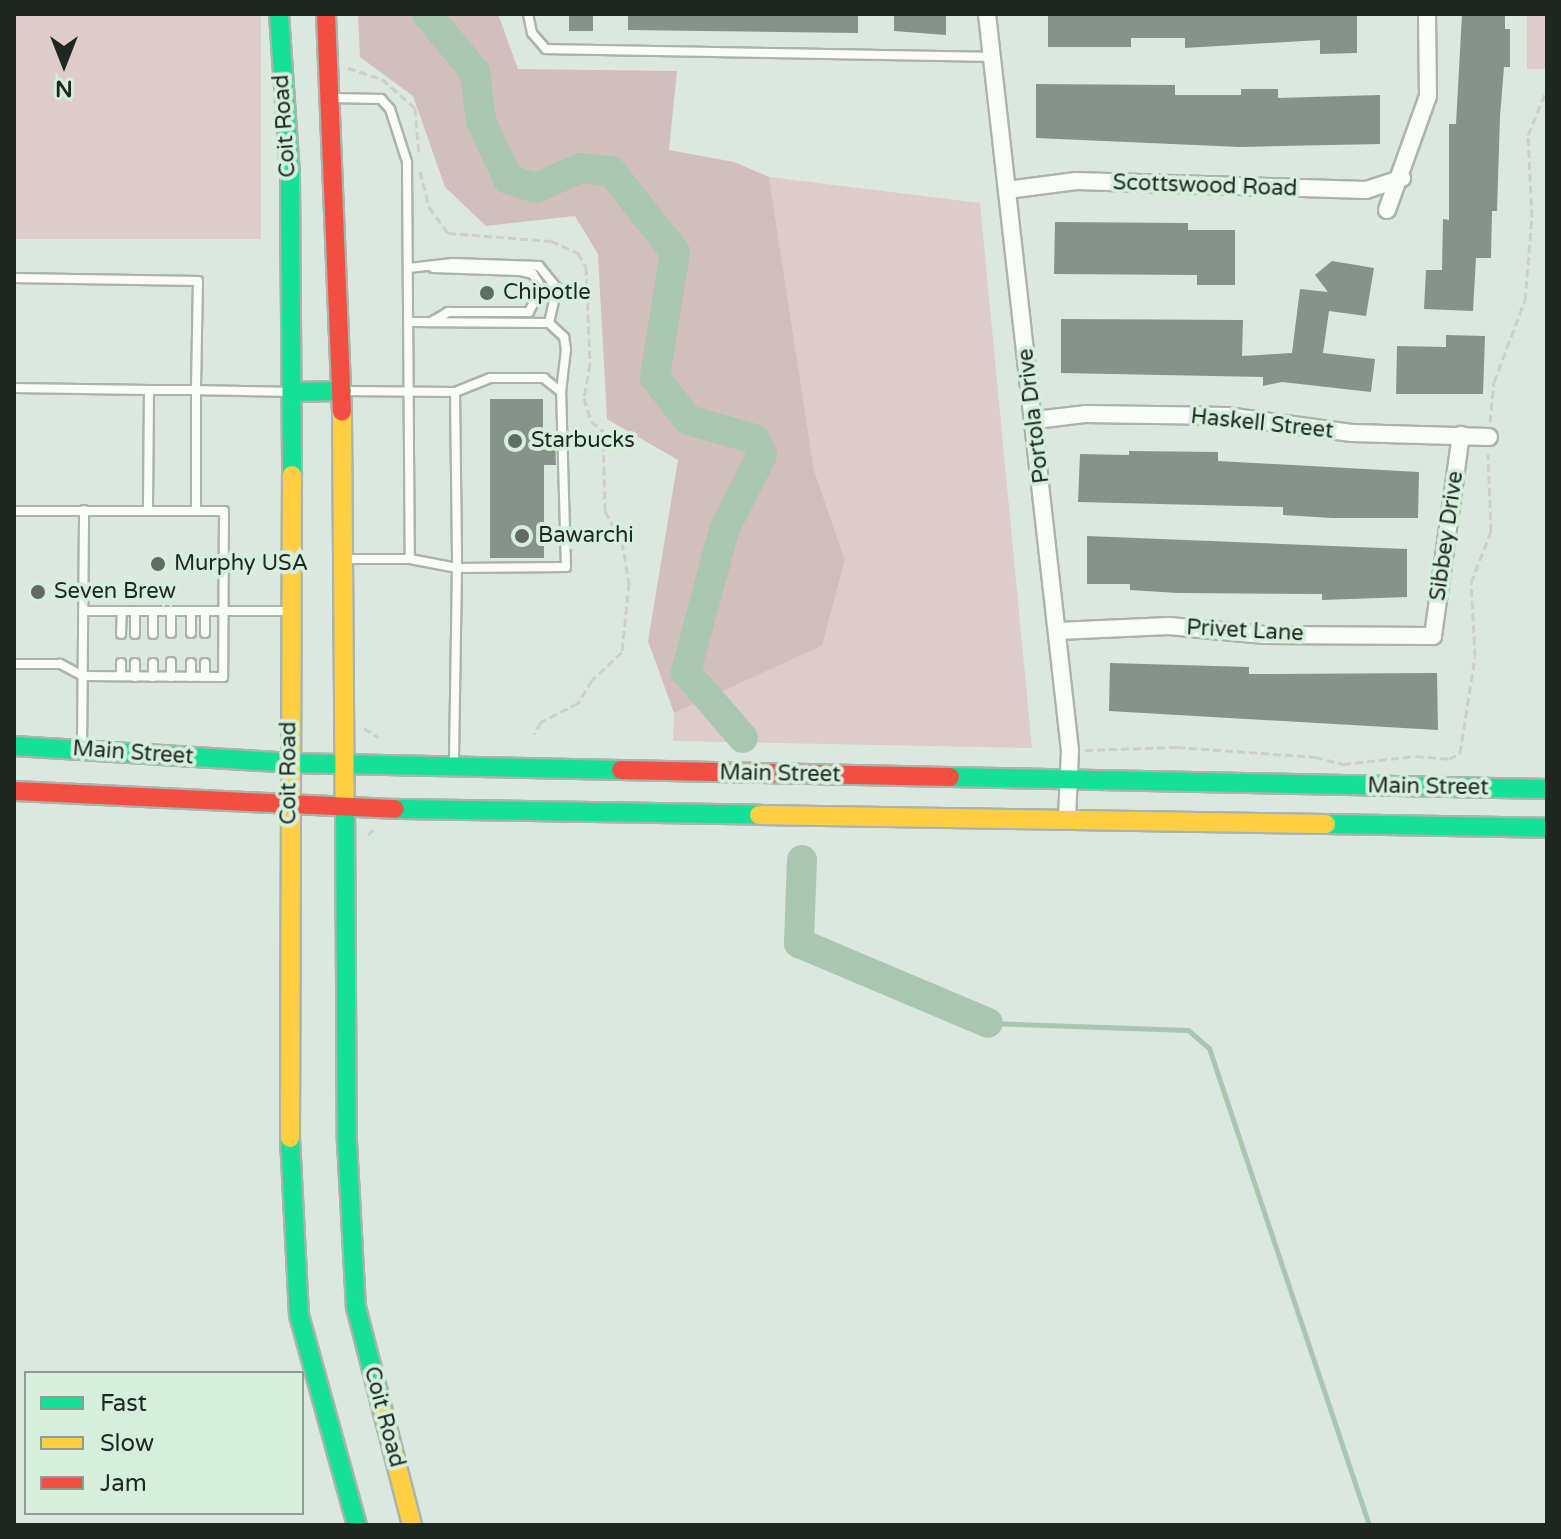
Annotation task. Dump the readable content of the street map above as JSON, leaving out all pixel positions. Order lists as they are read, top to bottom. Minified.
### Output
{"streets":{"main road":["Coit Road","Main Street"],"street":["Scottswood Road","Portola Drive","Haskell Street","Sibbey Drive","Privet Lane"]},"crossings":[["Coit Road","Main Street"],["Scottswood Road","Portola Drive"],["Portola Drive","Haskell Street"],["Portola Drive","Privet Lane"],["Portola Drive","Main Street"],["Haskell Street","Sibbey Drive"],["Sibbey Drive","Privet Lane"]],"places":["Chipotle","Starbucks","Bawarchi","Murphy USA","Seven Brew"],"legend":["Fast","Slow","Jam"],"north":"bottom"}
